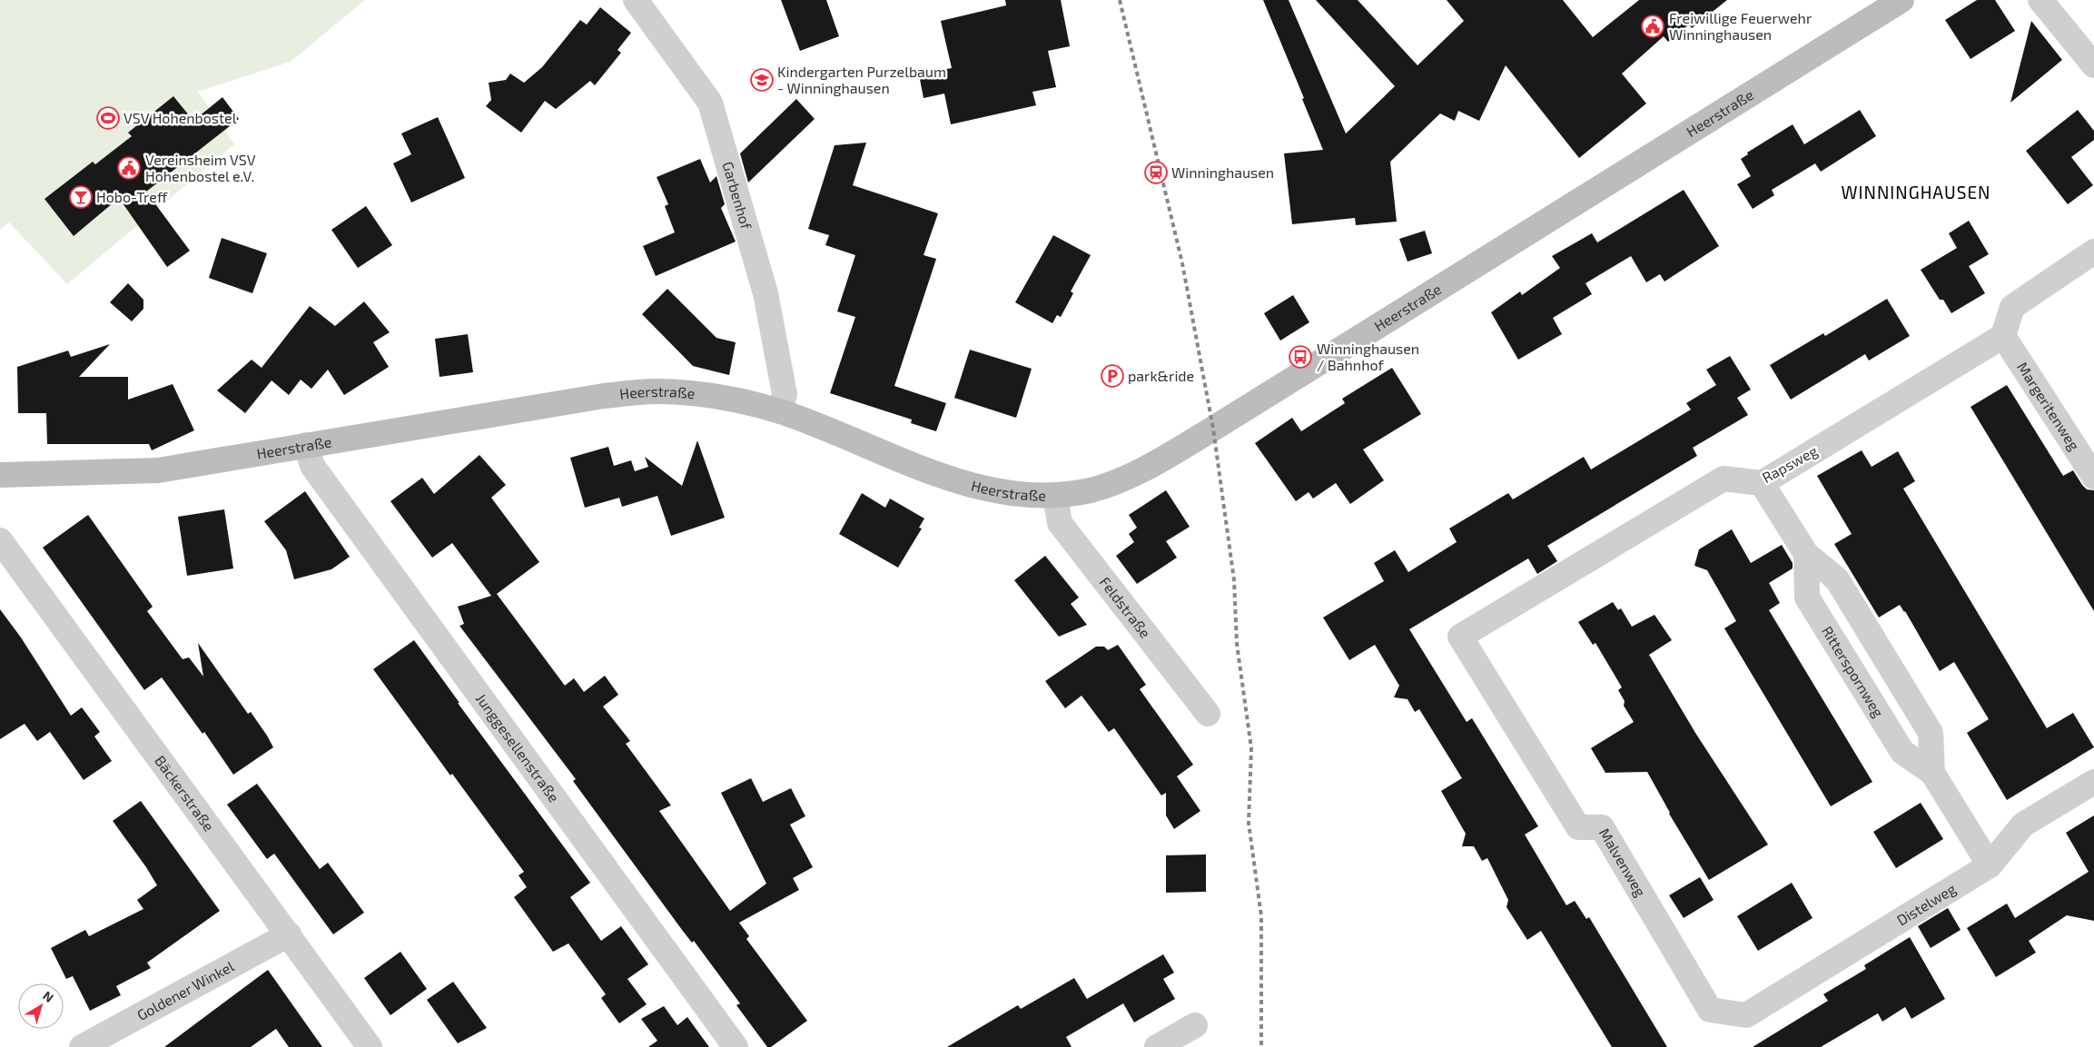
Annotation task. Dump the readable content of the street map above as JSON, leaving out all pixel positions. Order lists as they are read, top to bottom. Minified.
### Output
{"streets":{"street":["Heerstraße","Garbenhof","Margeritenweg","Rapsweg","Feldstraße","Ritterspornweg","Junggesellenstraße","Bäckerstraße","Malvenweg","Distelweg","Goldener Winkel"]},"crossings":[["Heerstraße","Garbenhof"],["Heerstraße","Feldstraße"],["Heerstraße","Junggesellenstraße"],["Margeritenweg","Rapsweg"],["Rapsweg","Ritterspornweg"],["Rapsweg","Malvenweg"],["Ritterspornweg","Distelweg"],["Bäckerstraße","Goldener Winkel"],["Malvenweg","Distelweg"]],"districts":["WINNINGHAUSEN"],"places":{"public building":["Freiwillige Feuerwehr Winninghausen","Vereinsheim VSV Hohenbostel e.V."],"school or university":["Kindergarten Purzelbaum - Winninghausen"],"sports":["VSV Hohenbostel"],"station":["Winninghausen"],"bar":["Hobo-Treff"],"bus stop":["Winninghausen / Bahnhof"],"parking":["park&ride"]},"north":"top right"}
